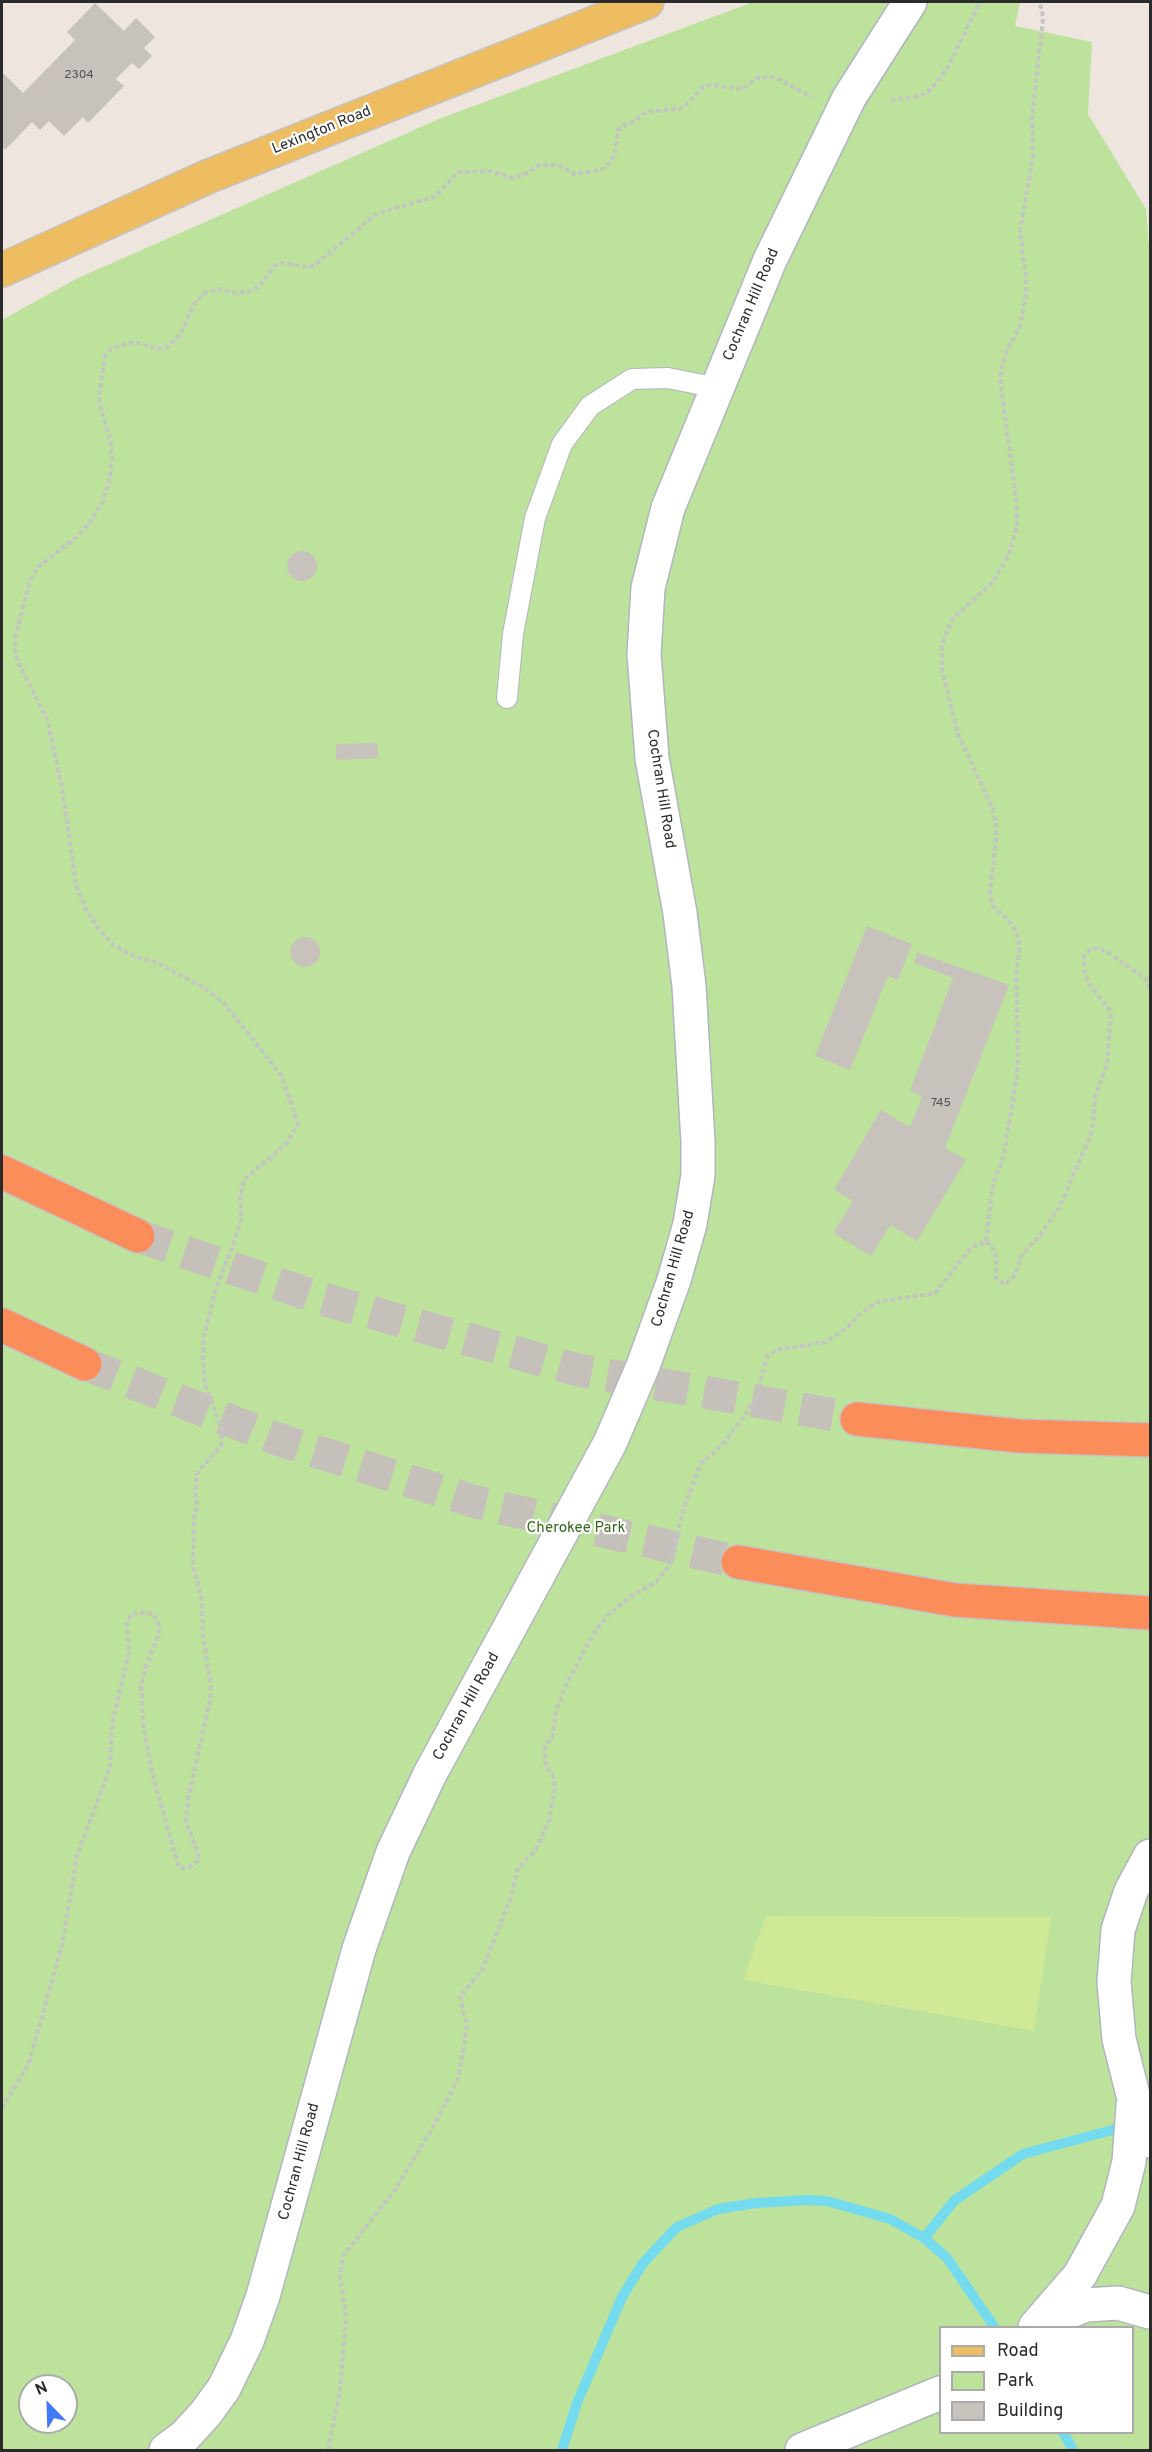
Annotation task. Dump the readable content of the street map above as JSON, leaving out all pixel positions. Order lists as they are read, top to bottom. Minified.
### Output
{"streets":{"main road":["Lexington Road"],"street":["Cochran Hill Road"]},"parks":["Cherokee Park"],"house_numbers":["2304","745"],"legend":["Road","Park","Building"],"north":"top left"}
